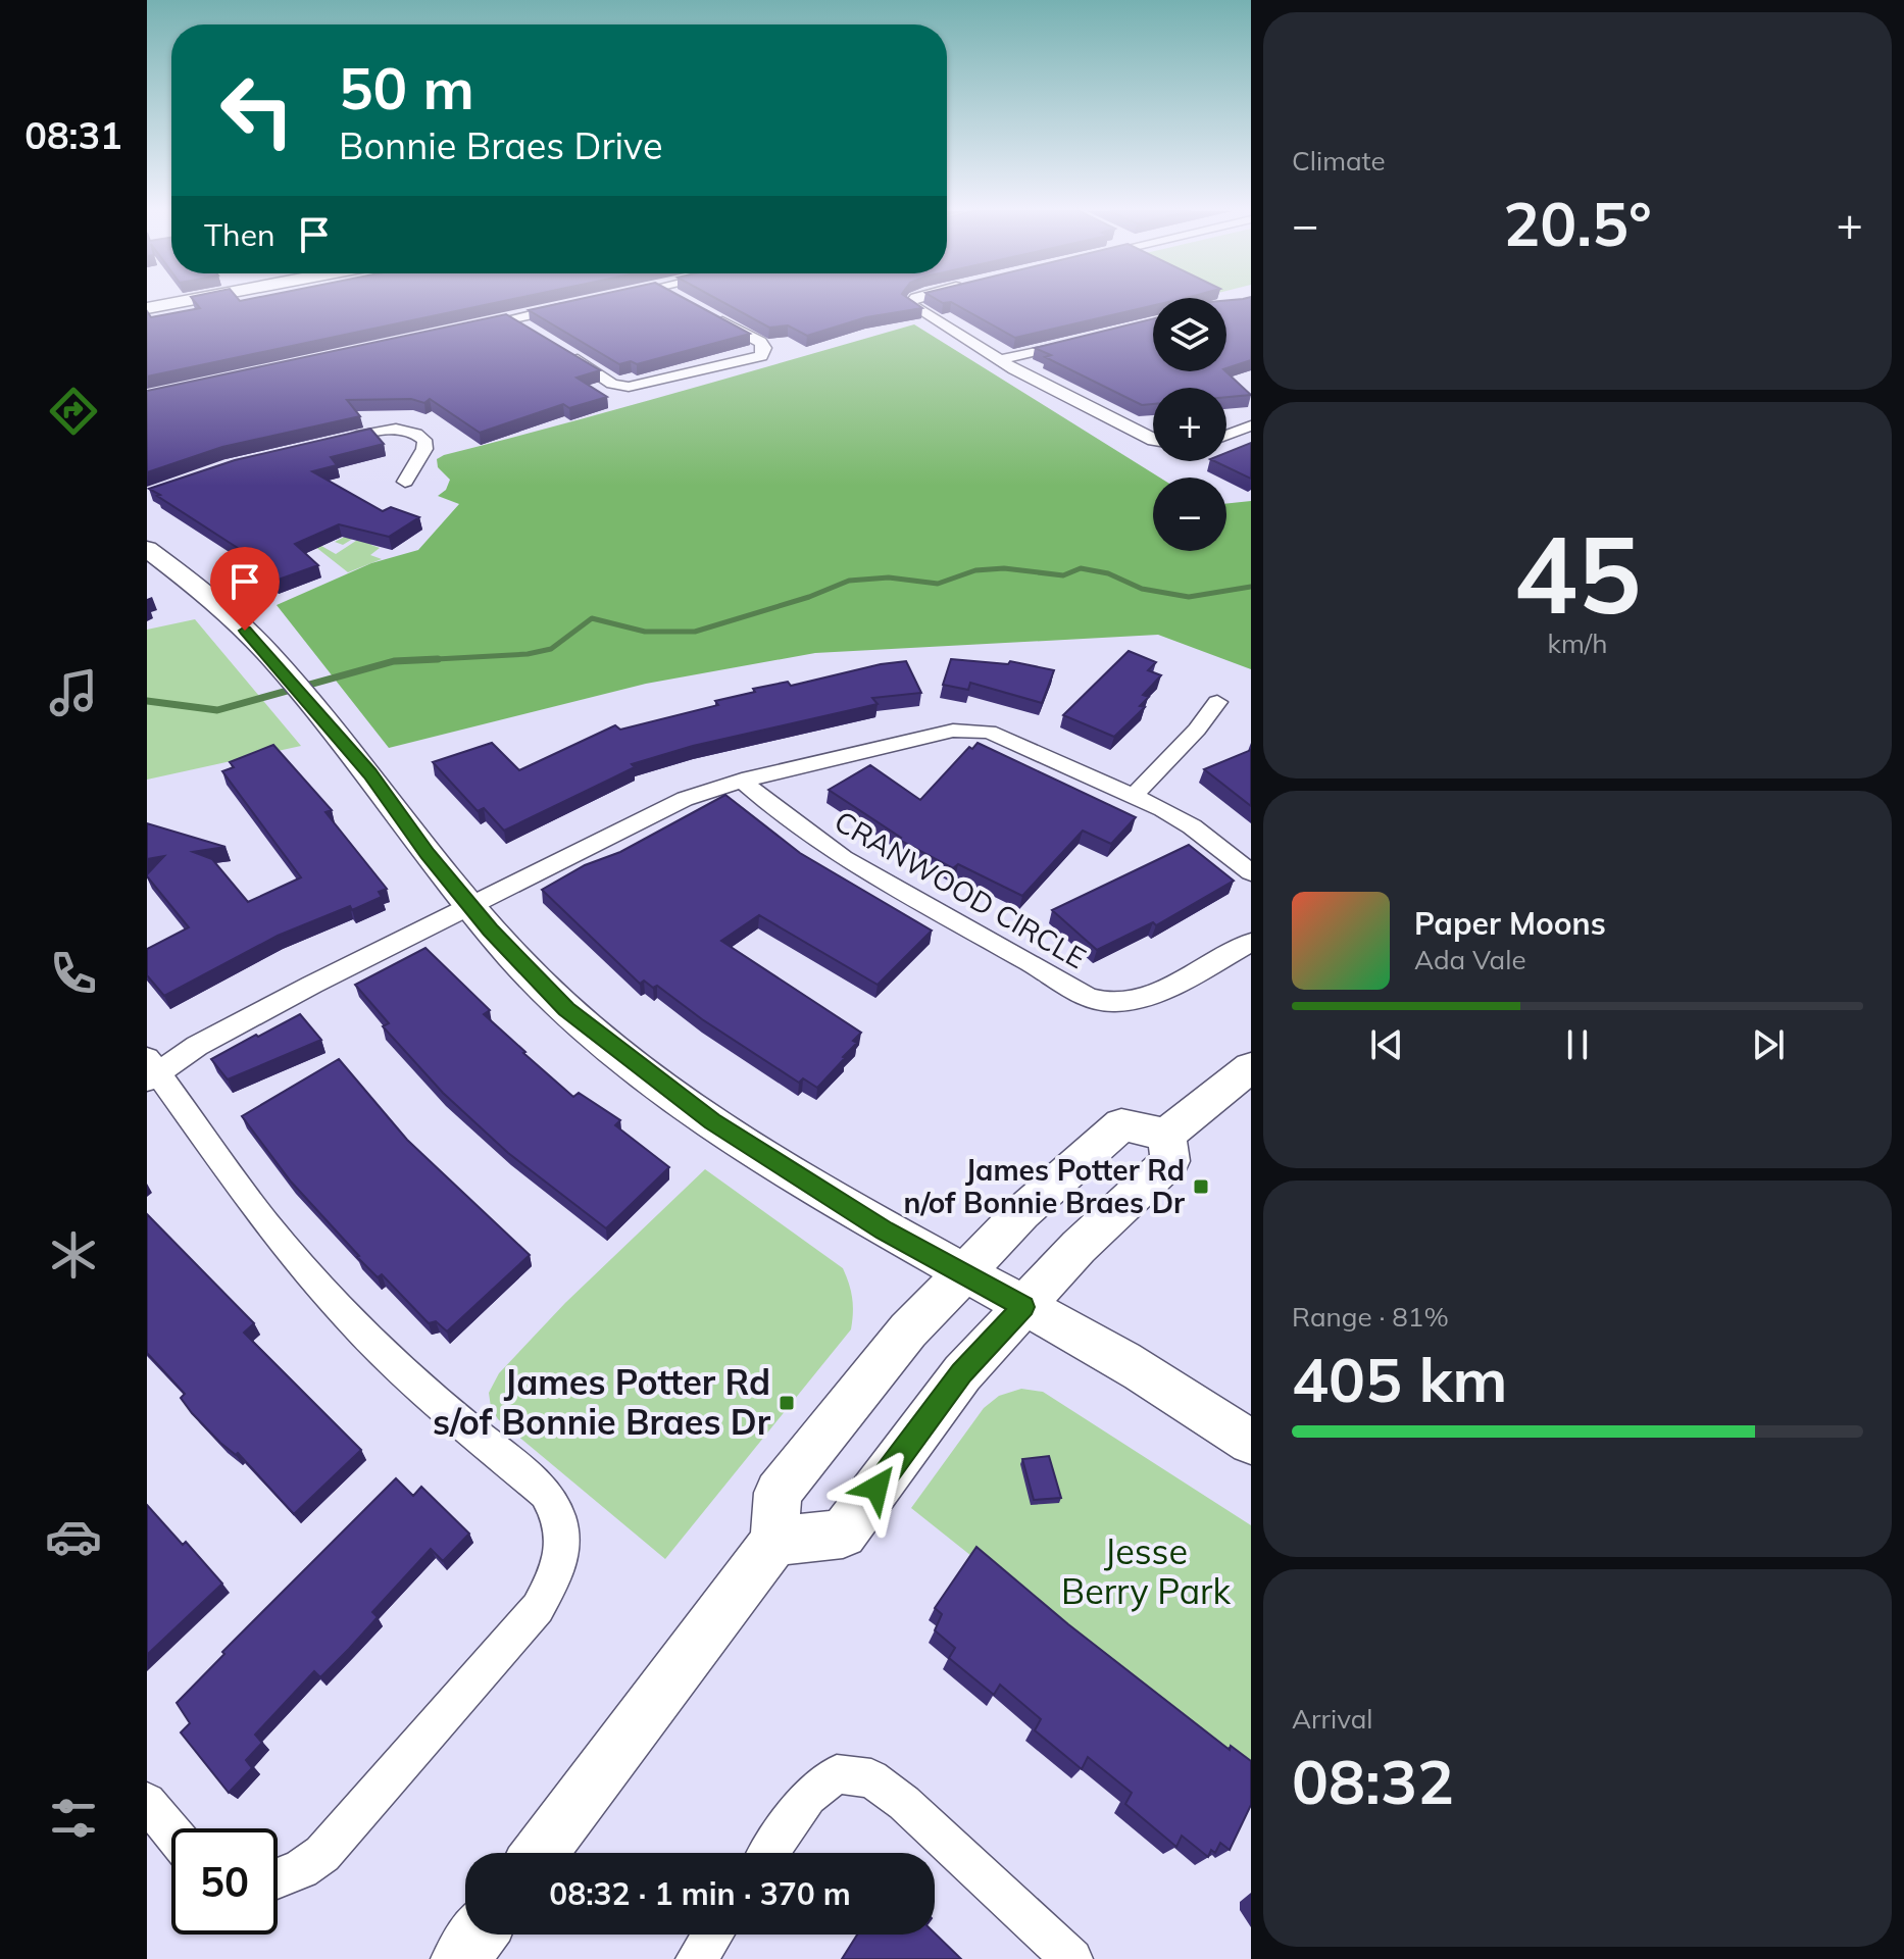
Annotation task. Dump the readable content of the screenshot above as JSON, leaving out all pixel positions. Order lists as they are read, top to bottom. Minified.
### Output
{"streets":{"street":["CRANWOOD CIRCLE"]},"parks":["Jesse Berry Park"],"places":{"transit":["James Potter Rd n/of Bonnie Braes Dr","James Potter Rd s/of Bonnie Braes Dr"]},"page":{"tabs":"08:31","tile":["Climate",["45","km/h"],["Range · 81%","405 km"],["Arrival","08:32"]],"turn":["50 m","Bonnie Braes Drive"],"heat":["−","20.5°","+"],"then":"Then","map_buttons":["+","−"],"song":["Paper Moons","Ada Vale"],"limit":"50","trip":"08:32 · 1 min · 370 m"}}
